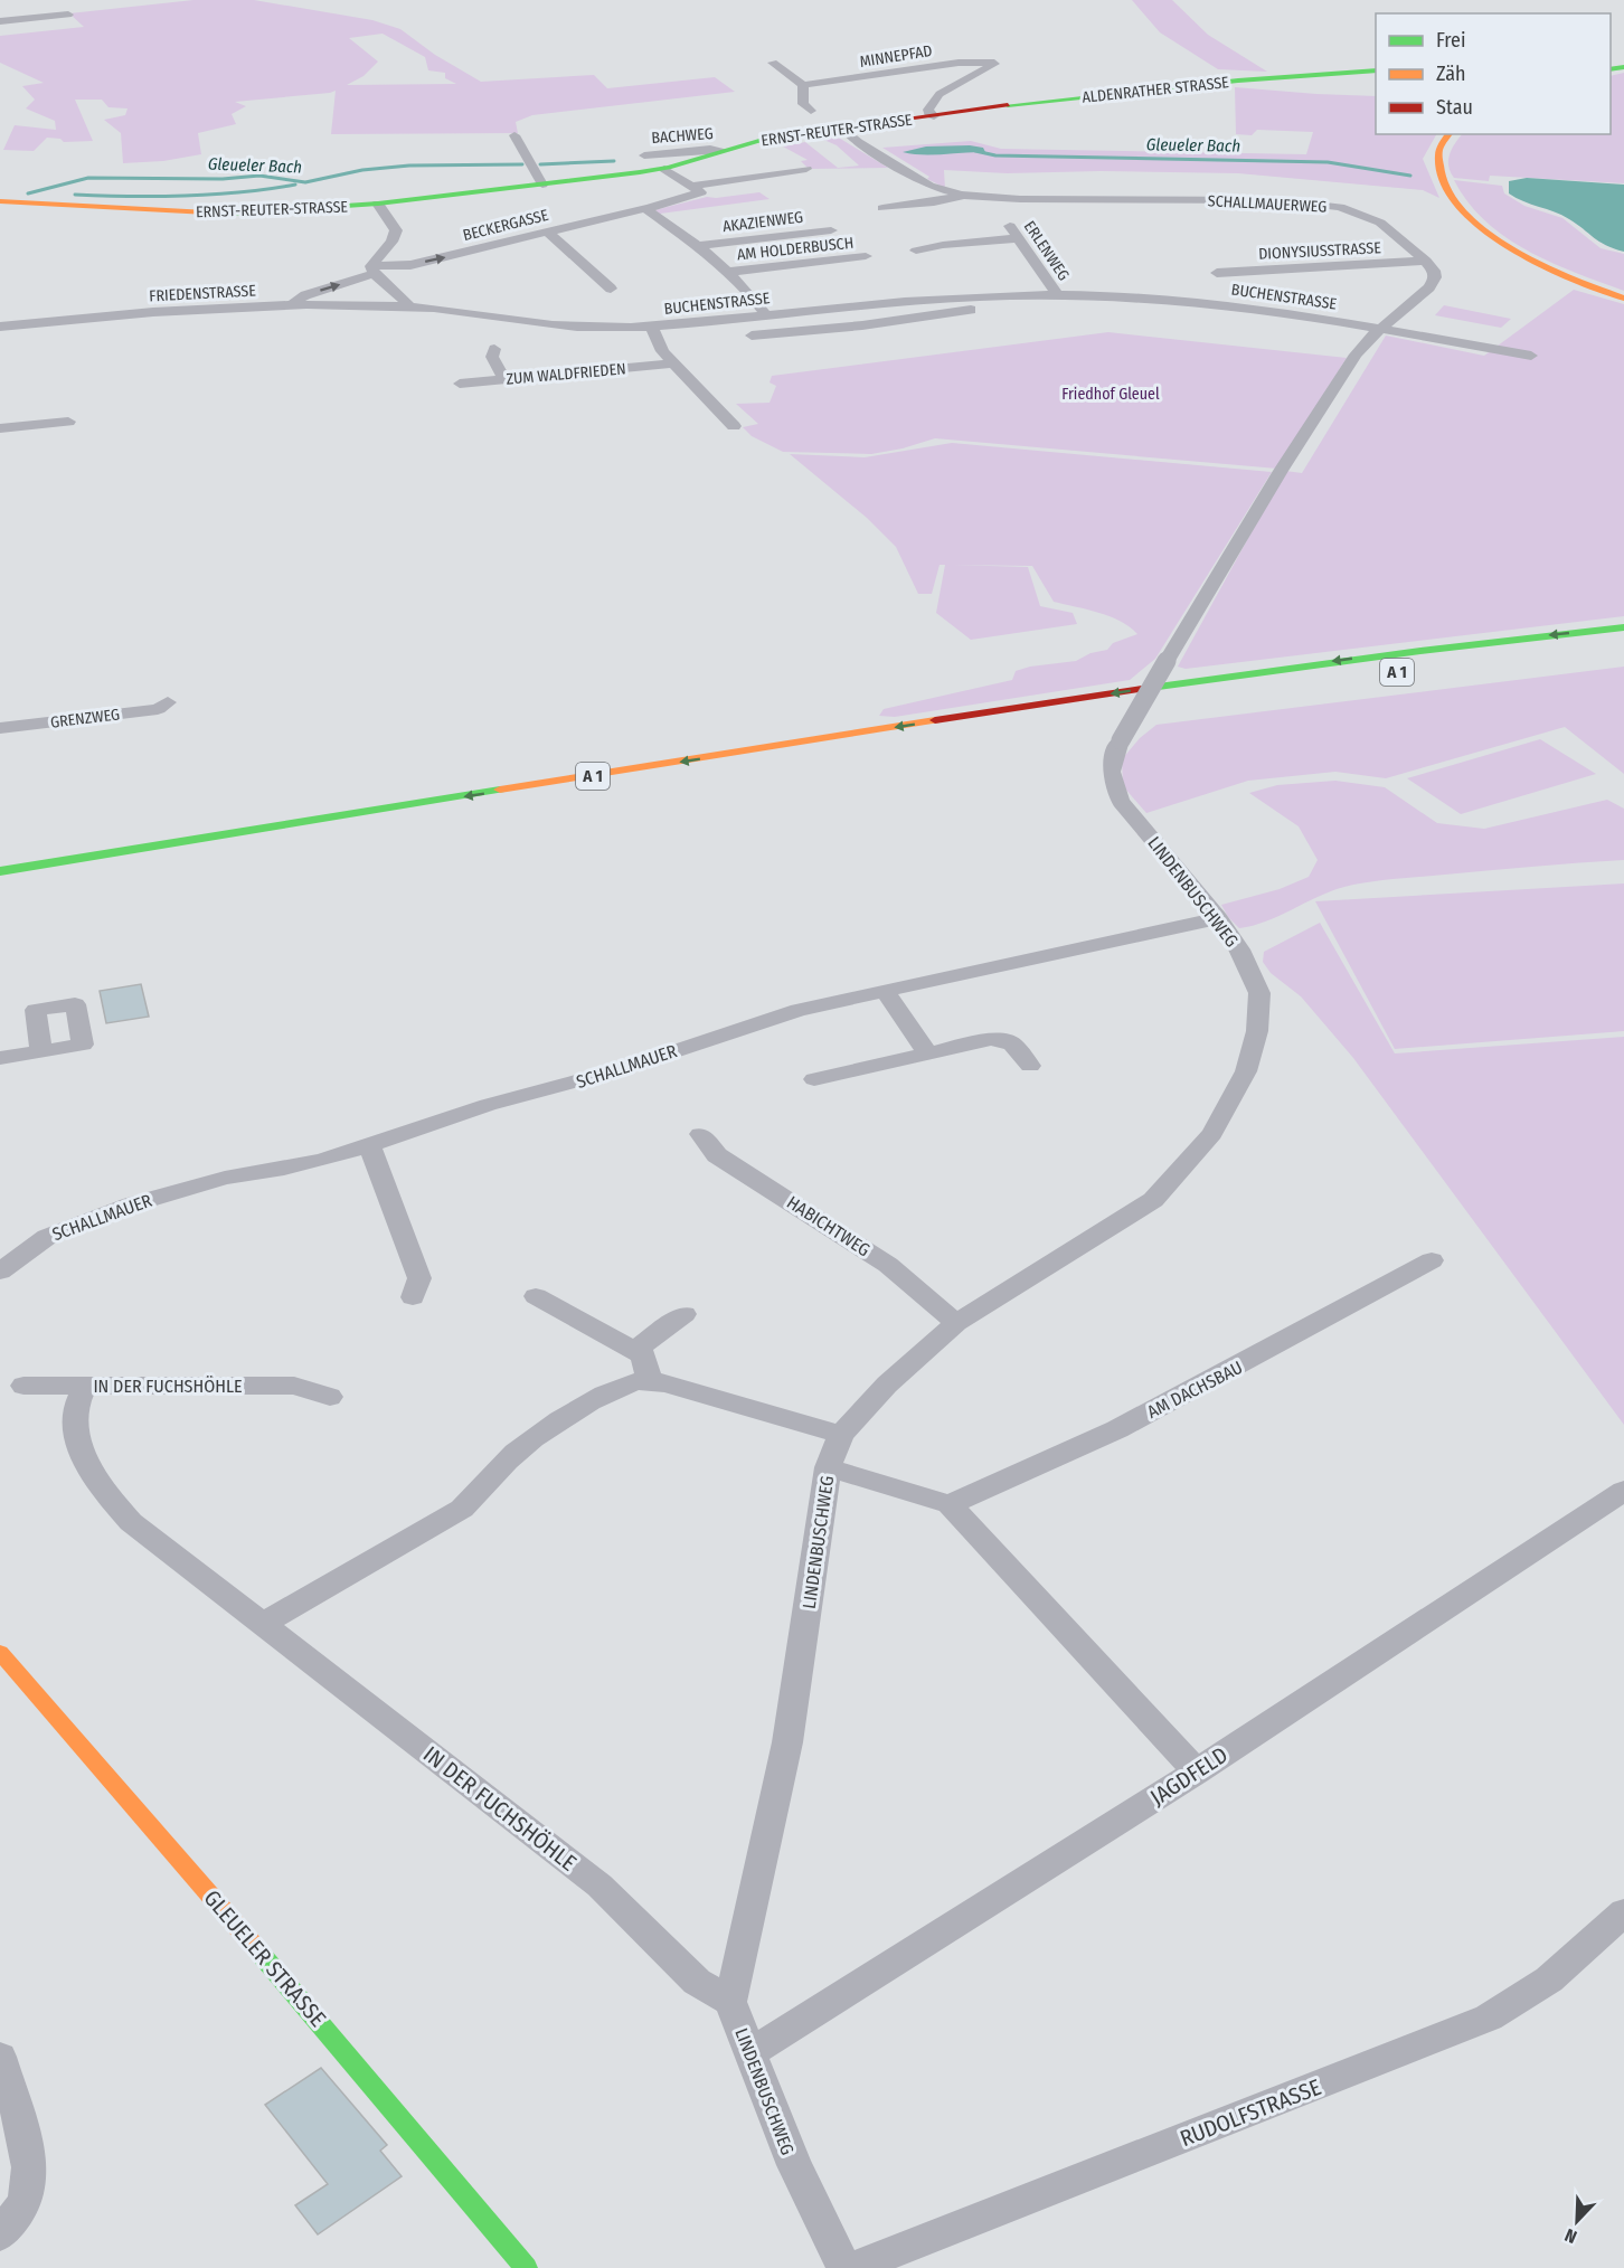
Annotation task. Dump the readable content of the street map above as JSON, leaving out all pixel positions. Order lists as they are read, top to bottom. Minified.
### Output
{"streets":{"main road":["ALDENRATHER STRASSE","ERNST-REUTER-STRASSE","A 1","GLEUELER STRASSE"],"street":["MINNEPFAD","BACHWEG","SCHALLMAUERWEG","AKAZIENWEG","BECKERGASSE","AM HOLDERBUSCH","ERLENWEG","DIONYSIUSSTRASSE","FRIEDENSTRASSE","BUCHENSTRASSE","ZUM WALDFRIEDEN","GRENZWEG","LINDENBUSCHWEG","SCHALLMAUER","HABICHTWEG","IN DER FUCHSHÖHLE","AM DACHSBAU","JAGDFELD","RUDOLFSTRASSE"]},"crossings":[["MINNEPFAD","ALDENRATHER STRASSE"],["MINNEPFAD","ERNST-REUTER-STRASSE"],["ALDENRATHER STRASSE","ERNST-REUTER-STRASSE"],["ERNST-REUTER-STRASSE","BACHWEG"],["ERNST-REUTER-STRASSE","SCHALLMAUERWEG"],["SCHALLMAUERWEG","DIONYSIUSSTRASSE"],["BECKERGASSE","FRIEDENSTRASSE"],["ERLENWEG","BUCHENSTRASSE"],["FRIEDENSTRASSE","BUCHENSTRASSE"],["BUCHENSTRASSE","LINDENBUSCHWEG"],["LINDENBUSCHWEG","SCHALLMAUER"],["LINDENBUSCHWEG","HABICHTWEG"],["LINDENBUSCHWEG","IN DER FUCHSHÖHLE"],["LINDENBUSCHWEG","JAGDFELD"]],"one_way":["BECKERGASSE"],"water":["Gleueler Bach"],"parks":["Friedhof Gleuel"],"legend":["Frei","Zäh","Stau"],"north":"bottom left"}
